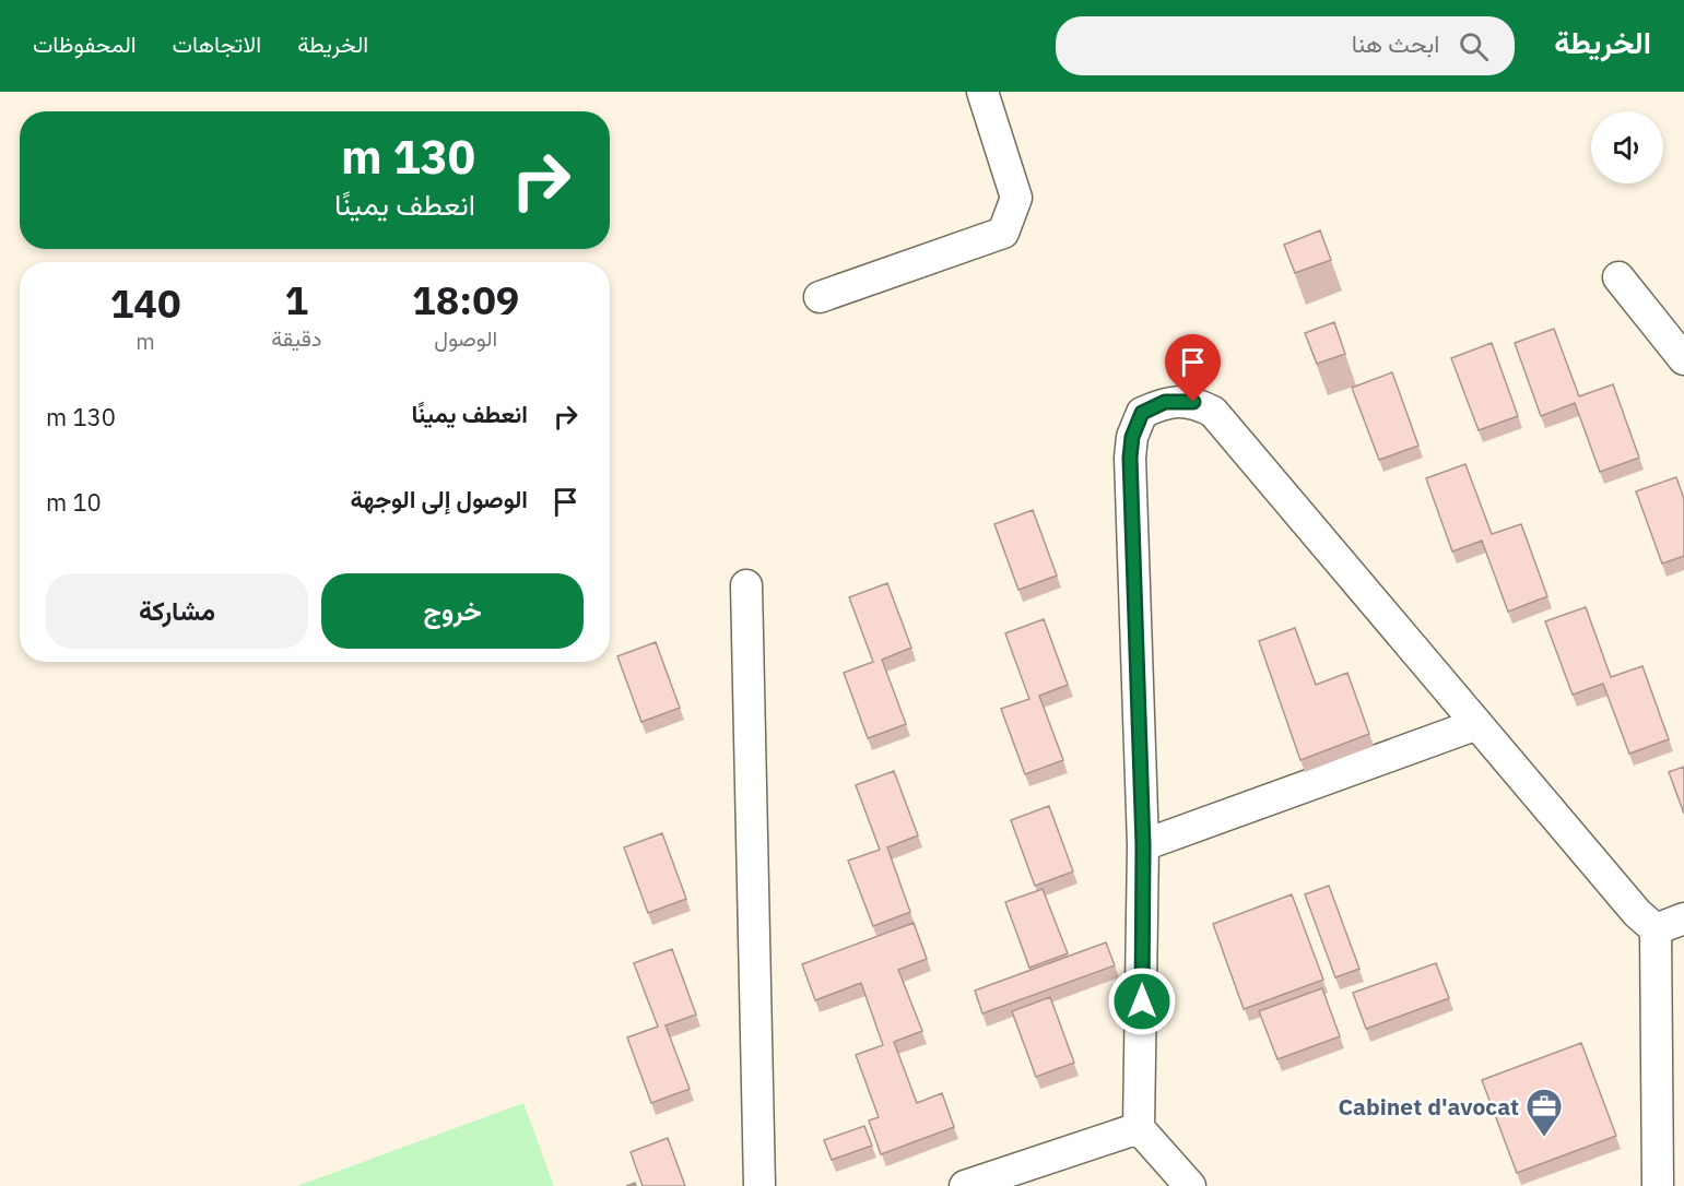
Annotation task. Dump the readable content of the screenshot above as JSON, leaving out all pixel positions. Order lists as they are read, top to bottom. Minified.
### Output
{"places":{"office":["Cabinet d'avocat"]},"page":{"header":"الخريطة","search":"ابحث هنا","nav":["الخريطة","الاتجاهات","المحفوظات"],"turn":["130 m","انعطف يمينًا"],"eta":["18:09","الوصول","1","دقيقة","140","m"],"list":[{"name":"انعطف يمينًا","value":"130 m"},{"name":"الوصول إلى الوجهة","value":"10 m"}],"buttons":["خروج","مشاركة"]}}
